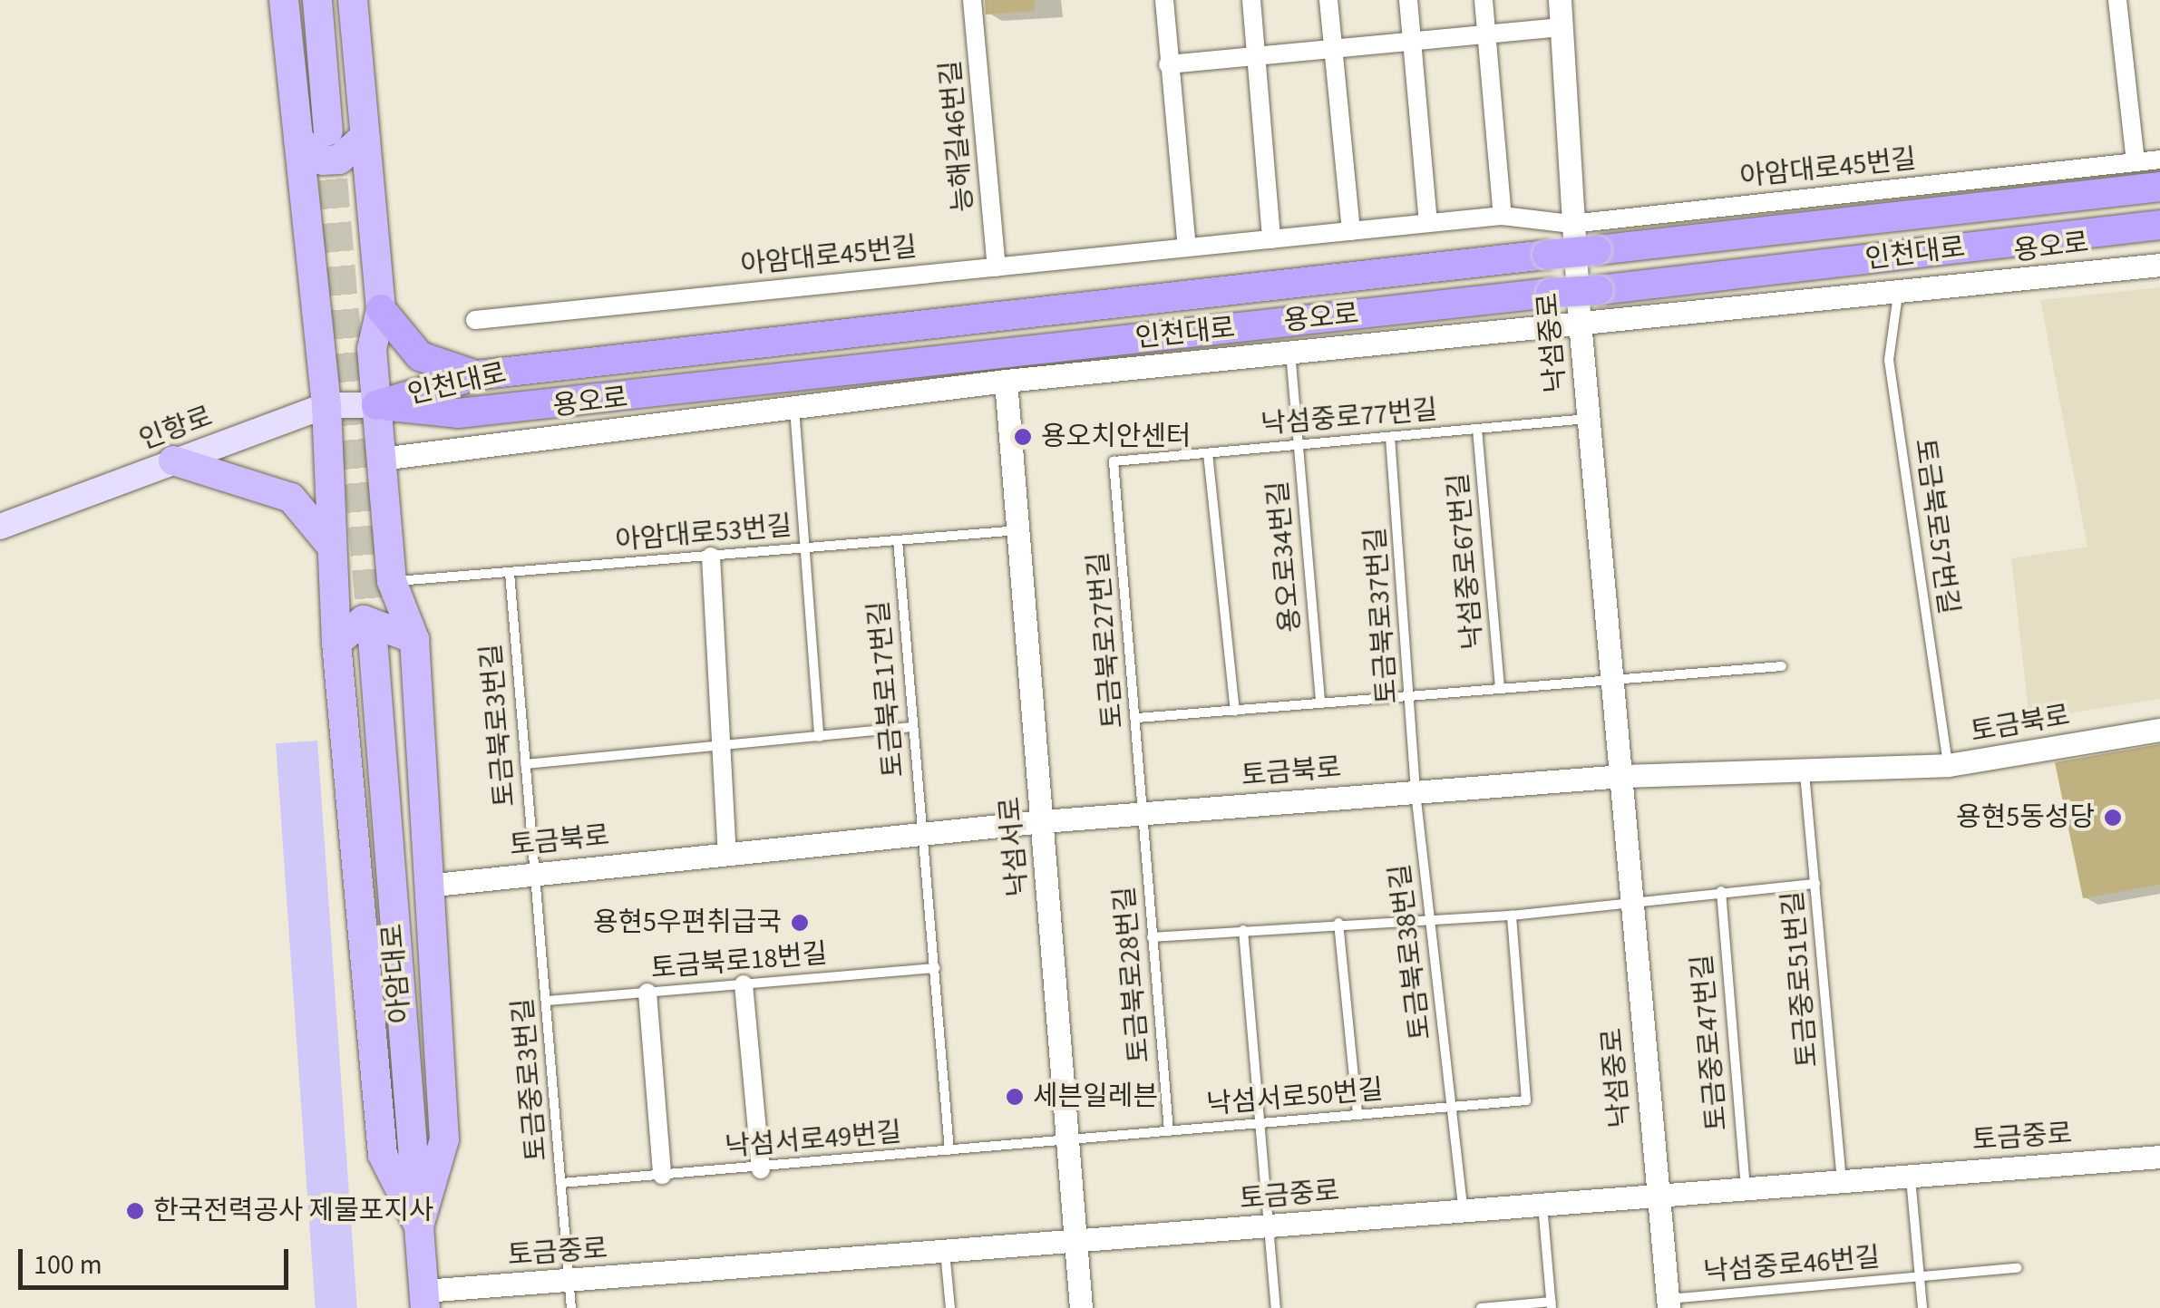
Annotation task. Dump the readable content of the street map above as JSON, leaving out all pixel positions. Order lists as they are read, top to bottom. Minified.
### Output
{"streets":{"highway":["인천대로"],"main road":["인항로","아암대로"],"street":["능해길46번길","아암대로45번길","용오로","낙섬중로","토금북로","낙섬서로","토금중로"],"lane":["낙섬중로77번길","토금북로57번길","아암대로53번길","용오로34번길","낙섬중로67번길","토금북로37번길","토금북로27번길","토금북로17번길","토금북로3번길","토금북로38번길","토금북로18번길","토금북로28번길","토금중로51번길","토금중로47번길","토금중로3번길","낙섬서로50번길","낙섬서로49번길","낙섬중로46번길"]},"crossings":[["능해길46번길","아암대로45번길"],["아암대로45번길","낙섬중로"],["용오로","낙섬중로"],["용오로","토금북로57번길"],["용오로","용오로34번길"],["용오로","낙섬서로"],["인천대로","인항로"],["낙섬중로","낙섬중로77번길"],["낙섬중로","토금북로"],["낙섬중로","토금중로"],["낙섬중로","낙섬중로46번길"],["낙섬중로77번길","용오로34번길"],["낙섬중로77번길","낙섬중로67번길"],["낙섬중로77번길","토금북로37번길"],["낙섬중로77번길","토금북로27번길"],["토금북로57번길","토금북로"],["아암대로53번길","토금북로17번길"],["아암대로53번길","토금북로3번길"],["아암대로53번길","낙섬서로"],["토금북로37번길","토금북로"],["토금북로37번길","토금북로38번길"],["토금북로27번길","토금북로"],["토금북로27번길","토금북로28번길"],["토금북로17번길","토금북로"],["토금북로","토금북로3번길"],["토금북로","낙섬서로"],["토금북로","토금북로38번길"],["토금북로","토금북로28번길"],["토금북로","토금중로51번길"],["토금북로","토금중로3번길"],["토금북로3번길","토금중로3번길"],["낙섬서로","낙섬서로50번길"],["낙섬서로","토금중로"],["낙섬서로","낙섬서로49번길"],["토금북로38번길","낙섬서로50번길"],["토금북로38번길","토금중로"],["토금북로18번길","토금중로3번길"],["아암대로","토금중로"],["토금북로28번길","낙섬서로50번길"],["토금중로51번길","토금중로"],["토금중로47번길","토금중로"],["토금중로3번길","토금중로"],["토금중로3번길","낙섬서로49번길"],["낙섬서로50번길","낙섬서로49번길"]],"places":["용오치안센터","용현5동성당","용현5우편취급국","세븐일레븐","한국전력공사 제물포지사"],"scale_bar":"100 m"}
